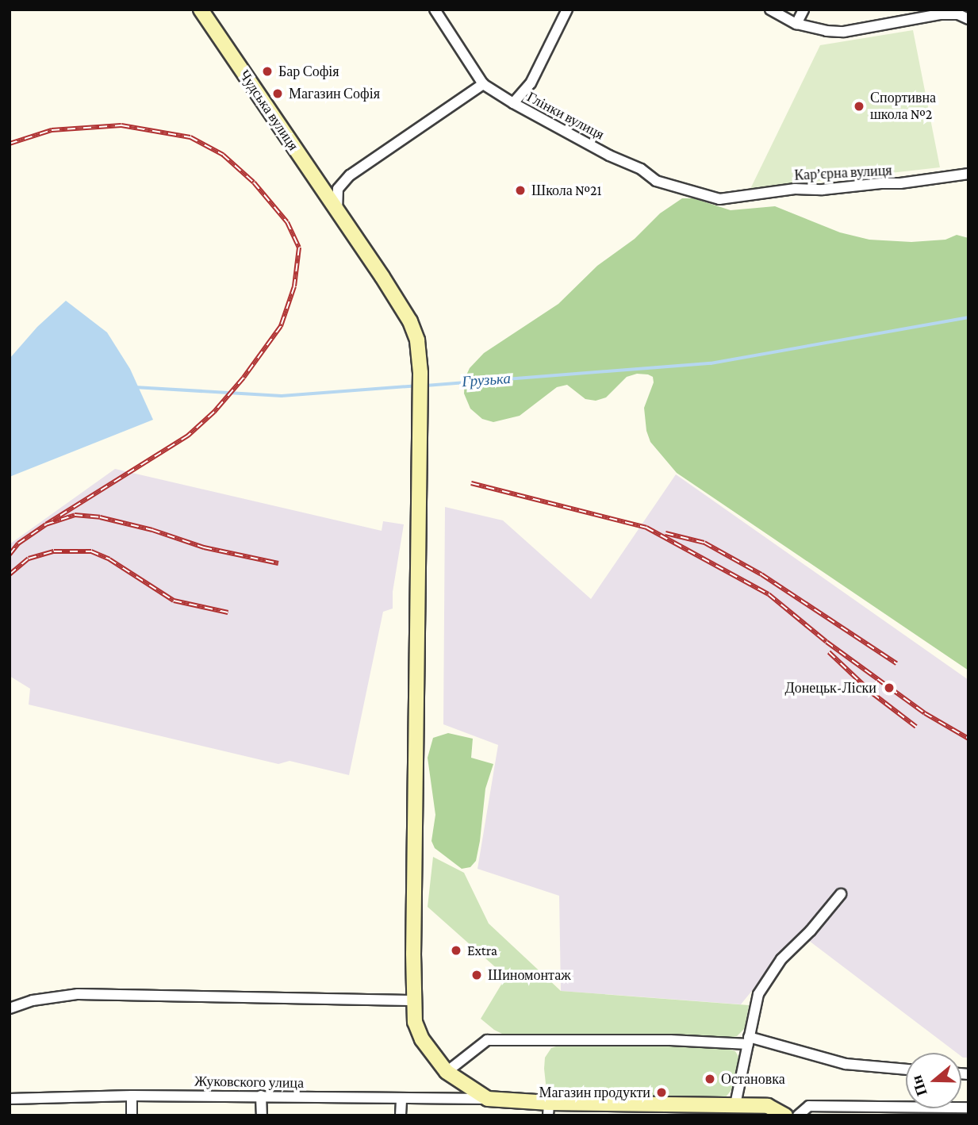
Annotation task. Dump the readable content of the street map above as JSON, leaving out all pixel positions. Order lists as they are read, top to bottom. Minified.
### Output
{"streets":{"street":["Чудська вулиця","Глінки вулиця","Кар’єрна вулиця","Жуковского улица"]},"crossings":[["Чудська вулиця","Жуковского улица"],["Глінки вулиця","Кар’єрна вулиця"]],"water":["Грузька"],"places":["Бар Софія","Магазин Софія","Спортивна школа №2","Школа №21","Донецьк-Ліски","Extra","Шиномонтаж","Остановка","Магазин продукти"],"north":"left"}
